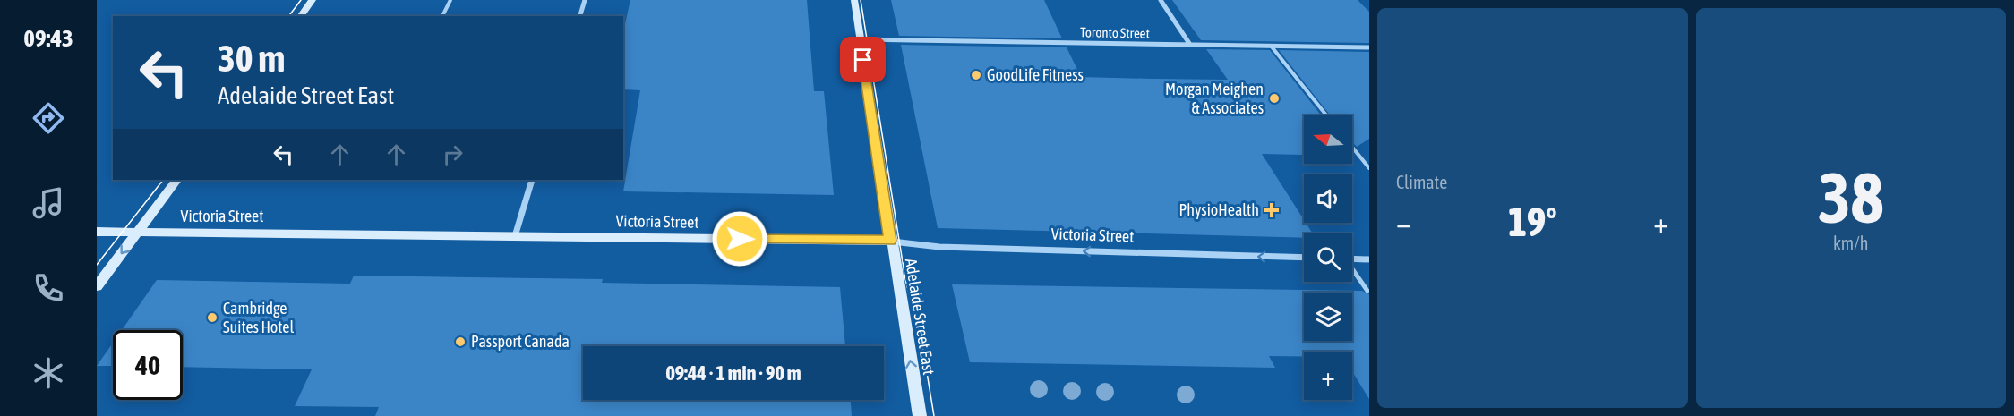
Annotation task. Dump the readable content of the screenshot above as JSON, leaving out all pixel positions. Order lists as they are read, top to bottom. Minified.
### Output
{"streets":{"main road":["Victoria Street","Adelaide Street East"],"street":["Toronto Street"]},"crossings":[["Toronto Street","Adelaide Street East"],["Victoria Street","Adelaide Street East"]],"one_way":["Adelaide Street East"],"places":{"other":["GoodLife Fitness","Morgan Meighen & Associates","Cambridge Suites Hotel","Passport Canada"],"health":["PhysioHealth"]},"north":"left","page":{"tabs":"09:43","tile":["Climate",["38","km/h"]],"turn":["30 m","Adelaide Street East"],"map_buttons":"+","heat":["−","19°","+"],"limit":"40","trip":"09:44 · 1 min · 90 m"}}
